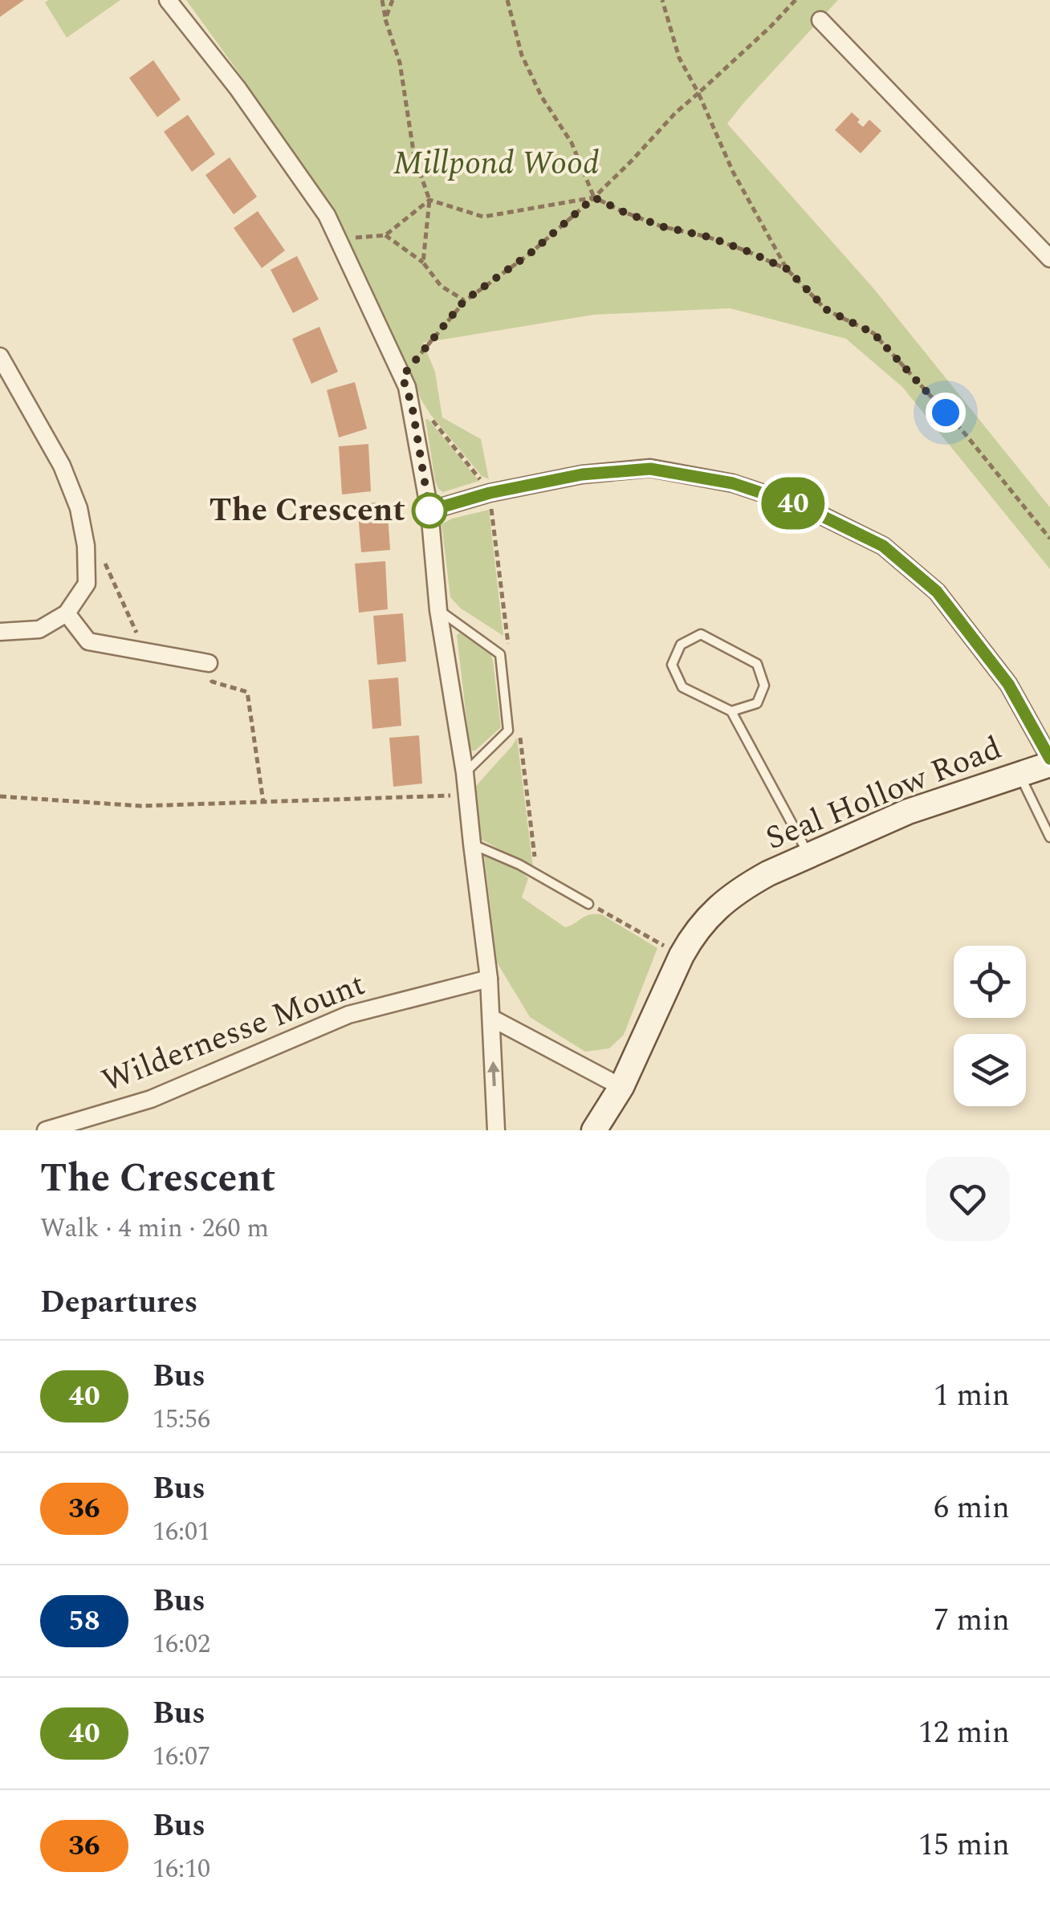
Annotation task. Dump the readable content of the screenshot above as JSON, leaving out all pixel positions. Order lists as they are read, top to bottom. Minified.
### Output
{"streets":{"main road":["Seal Hollow Road"],"street":["Wildernesse Mount"]},"parks":["Millpond Wood"],"places":["The Crescent"],"lines":["bus line 40"],"page":{"on_map":"40","heading":[["The Crescent","Walk · 4 min · 260 m"],"Departures"],"list":[{"mark":"40","name":"Bus","note":"15:56","value":"1 min"},{"mark":"36","name":"Bus","note":"16:01","value":"6 min"},{"mark":"58","name":"Bus","note":"16:02","value":"7 min"},{"mark":"40","name":"Bus","note":"16:07","value":"12 min"},{"mark":"36","name":"Bus","note":"16:10","value":"15 min"}]}}
